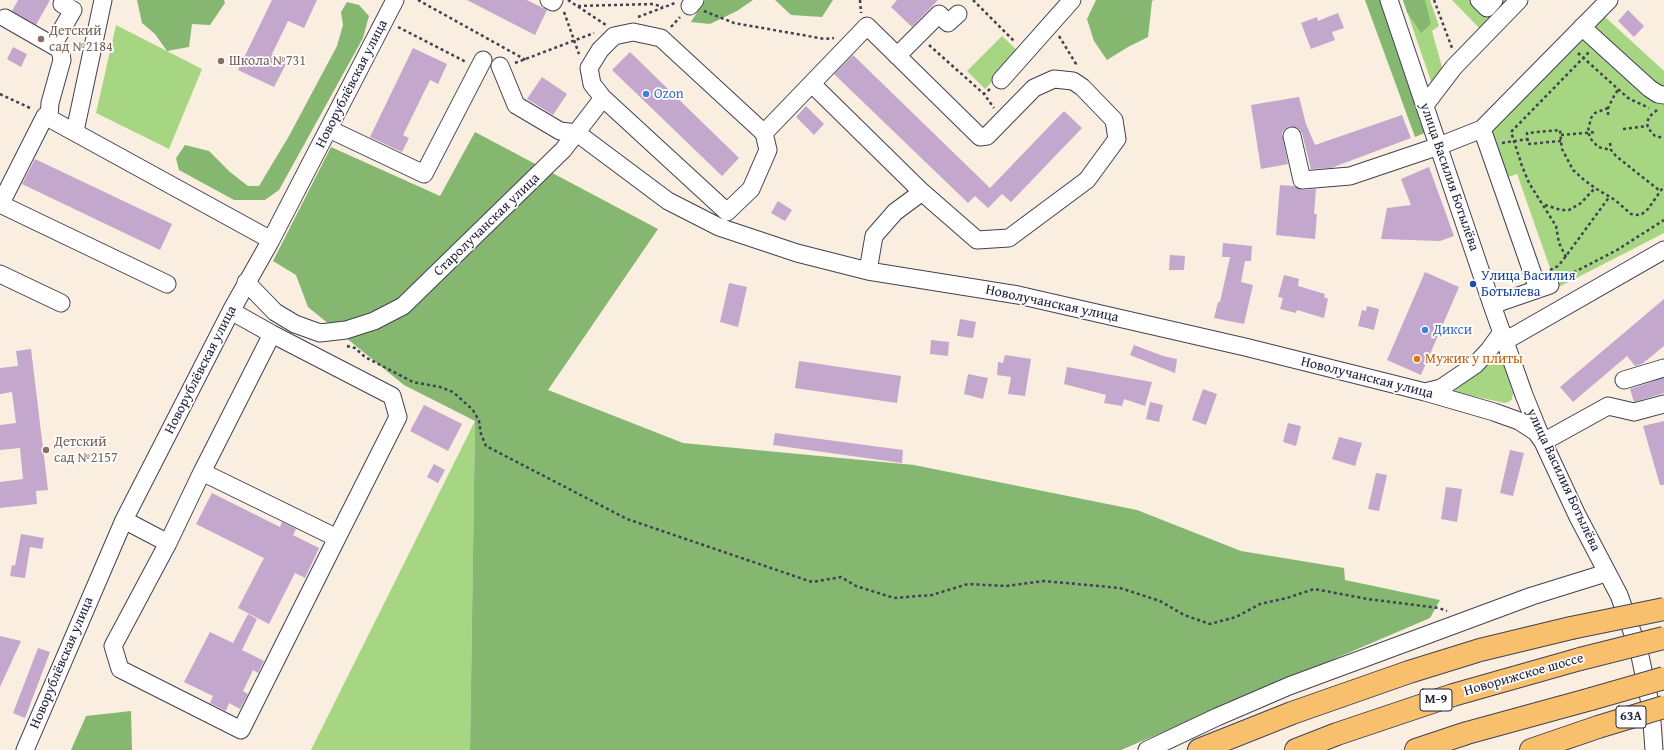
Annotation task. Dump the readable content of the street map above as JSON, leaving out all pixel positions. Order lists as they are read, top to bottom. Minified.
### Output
{"streets":{"highway":["Новорижское шоссе","М-9","63A"],"street":["Новорублёвская улица","улица Василия Ботылёва","Старолучанская улица","Новолучанская улица"]},"crossings":[["Новорублёвская улица","Старолучанская улица"],["улица Василия Ботылёва","Новолучанская улица"],["Старолучанская улица","Новолучанская улица"]],"places":["Детский сад №2184","Школа №731","Ozon","Улица Василия Ботылева","Дикси","Мужик у плиты","Детский сад №2157"]}
